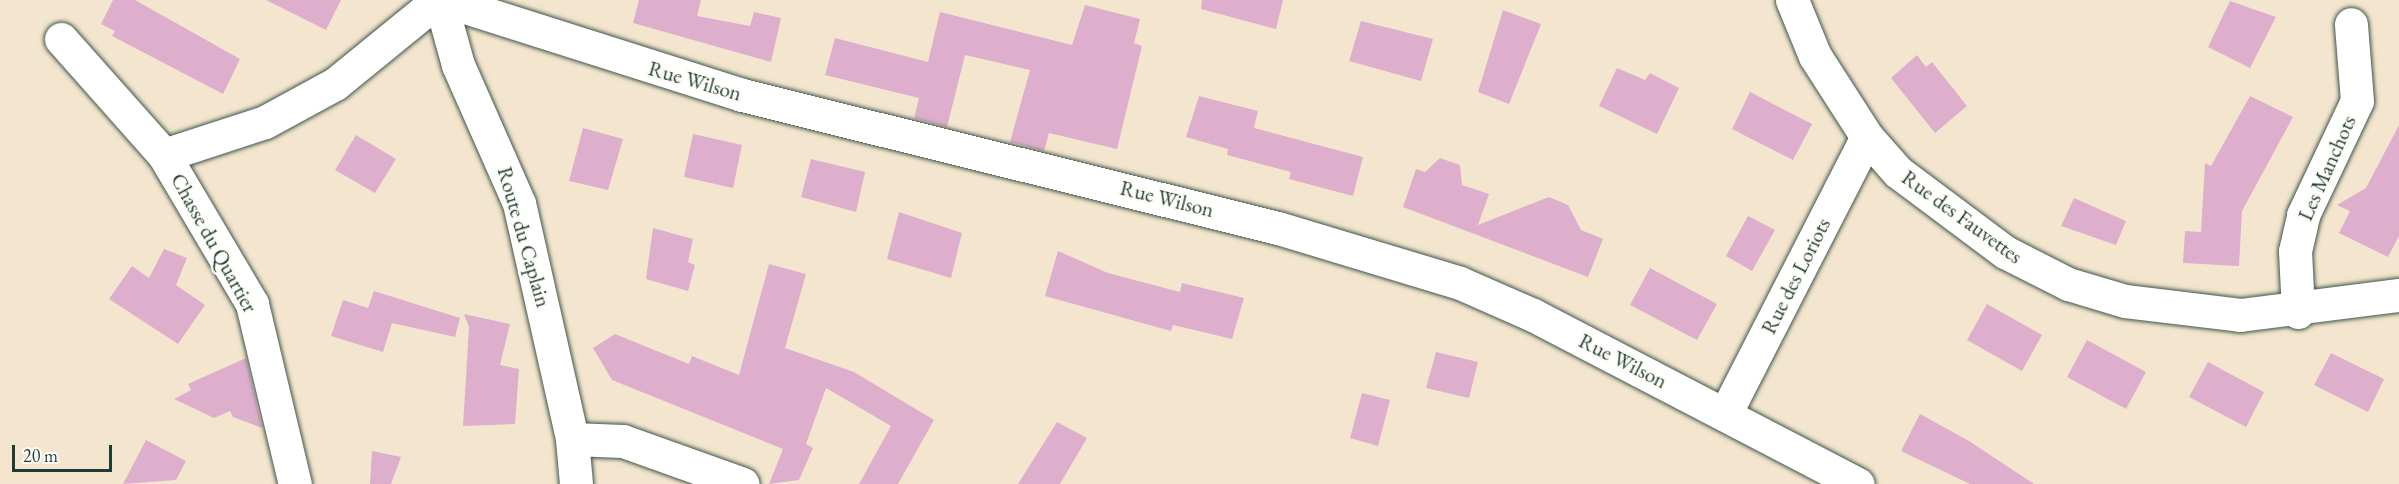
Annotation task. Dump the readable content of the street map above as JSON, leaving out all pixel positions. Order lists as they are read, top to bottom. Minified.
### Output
{"streets":{"street":["Rue Wilson","Les Manchots","Rue des Fauvettes","Route du Caplain","Chasse du Quartier","Rue des Loriots"]},"crossings":[["Rue Wilson","Route du Caplain"],["Rue Wilson","Rue des Loriots"],["Les Manchots","Rue des Fauvettes"],["Rue des Fauvettes","Rue des Loriots"]],"scale_bar":"20 m"}
